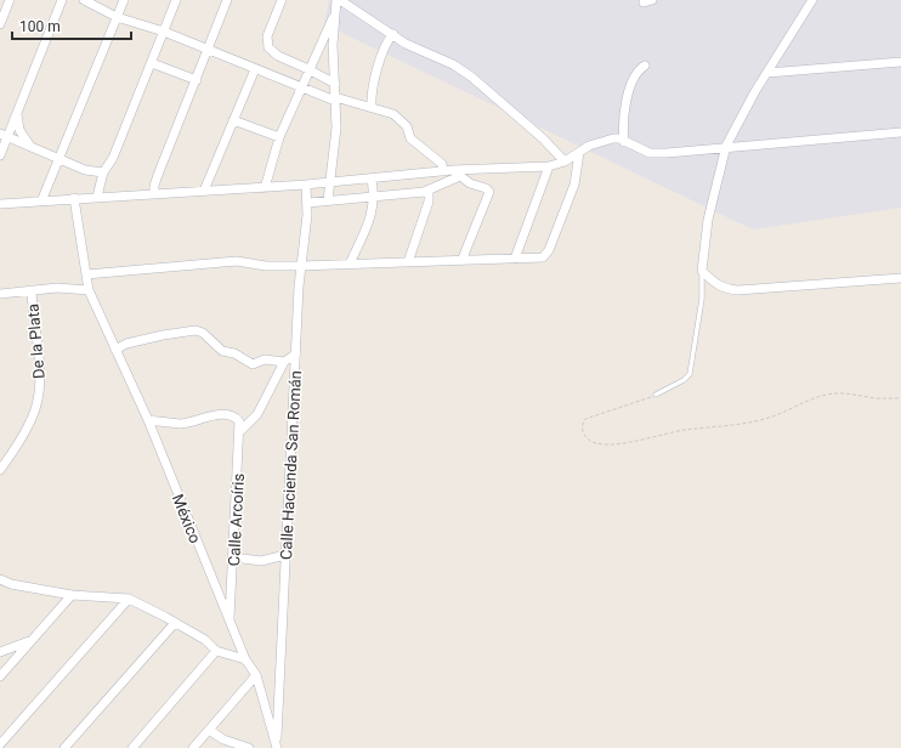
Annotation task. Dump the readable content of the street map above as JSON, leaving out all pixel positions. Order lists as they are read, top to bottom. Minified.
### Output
{"streets":{"street":["De la Plata","Calle Hacienda San Román","México","Calle Arcoíris"]},"crossings":[["Calle Hacienda San Román","México"],["México","Calle Arcoíris"]],"scale_bar":"100 m"}
